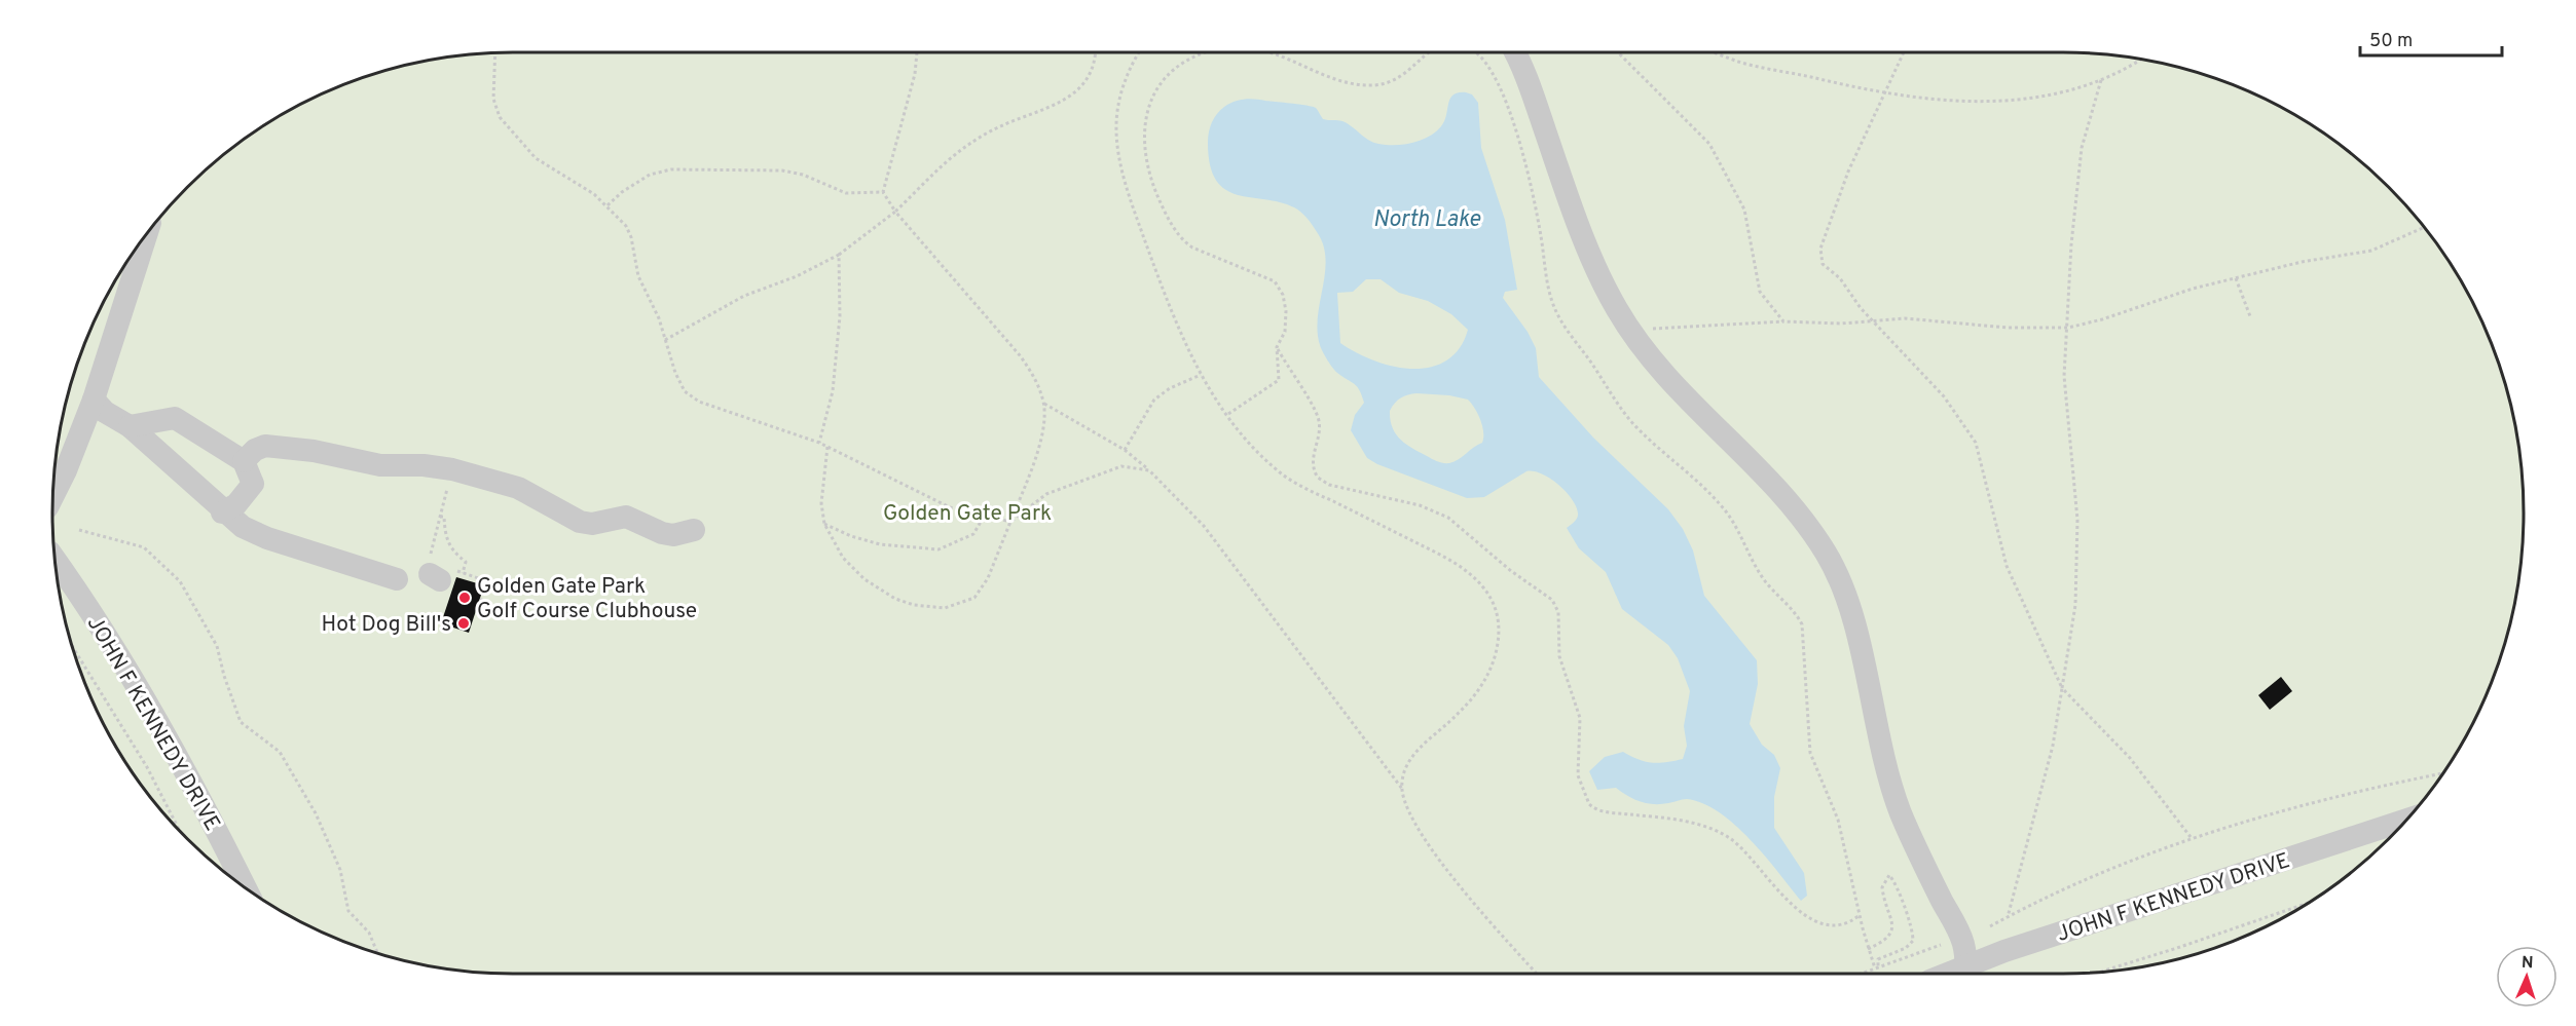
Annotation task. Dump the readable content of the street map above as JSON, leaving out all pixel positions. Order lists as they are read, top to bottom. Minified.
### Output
{"streets":{"street":["JOHN F KENNEDY DRIVE"]},"water":["North Lake"],"parks":["Golden Gate Park"],"places":["Golden Gate Park Golf Course Clubhouse","Hot Dog Bill's"],"scale_bar":"50 m","north":"top"}
